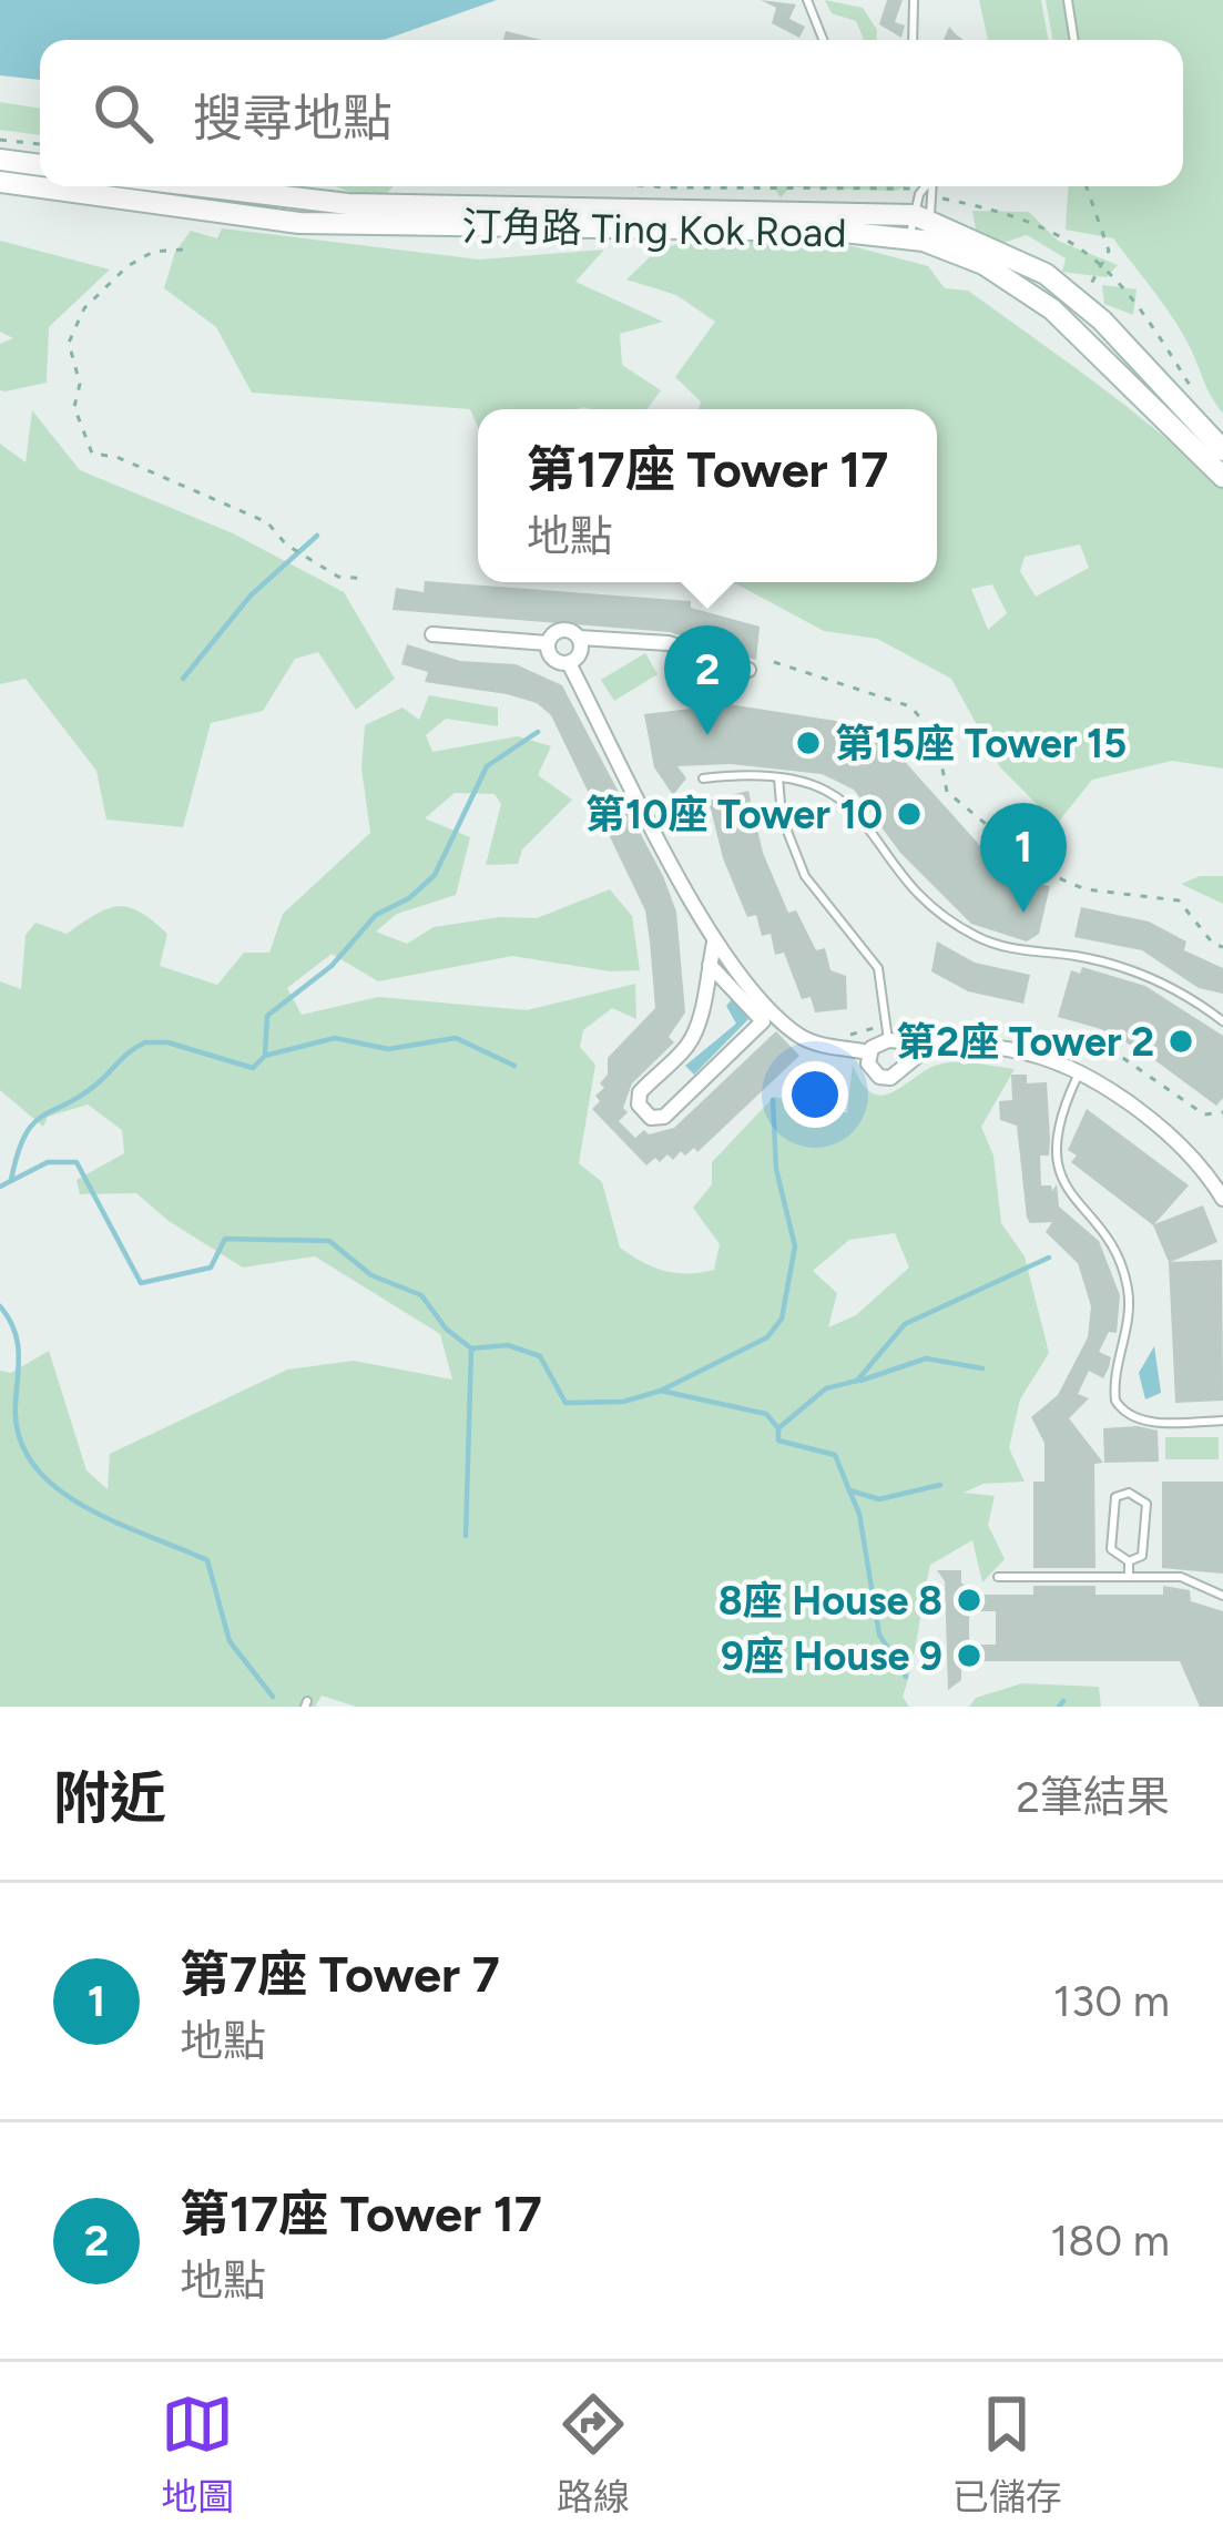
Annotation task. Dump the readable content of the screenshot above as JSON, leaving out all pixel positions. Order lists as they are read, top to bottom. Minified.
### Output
{"streets":{"main road":["汀角路 Ting Kok Road"]},"places":["第15座 Tower 15","第10座 Tower 10","第2座 Tower 2","8座 House 8","9座 House 9"],"page":{"search":"搜尋地點","popup":["第17座 Tower 17","地點"],"pins":["2","1"],"heading":["附近","2筆結果"],"list":[{"mark":"1","name":"第7座 Tower 7","note":"地點","value":"130 m"},{"mark":"2","name":"第17座 Tower 17","note":"地點","value":"180 m"}],"nav":["地圖","路線","已儲存"]}}
